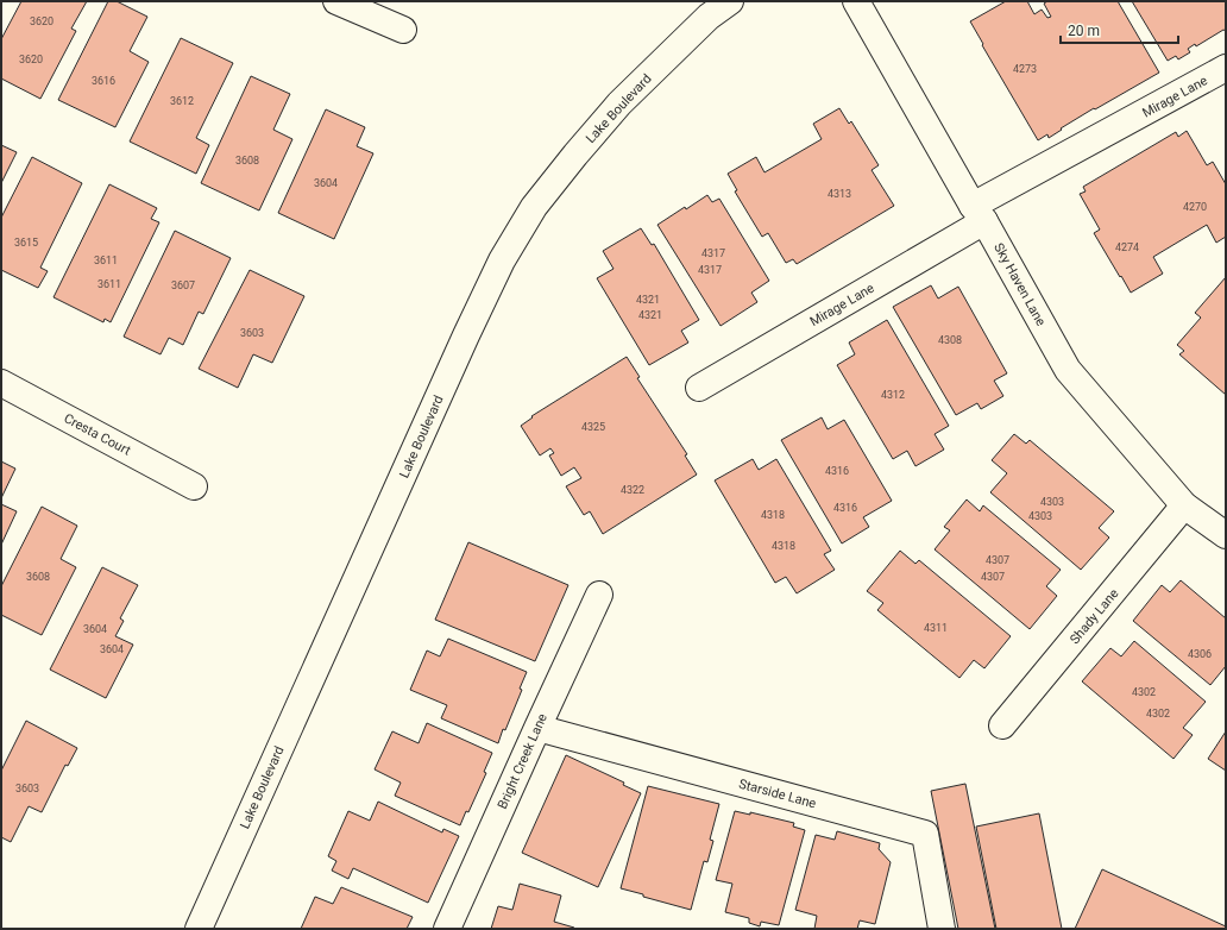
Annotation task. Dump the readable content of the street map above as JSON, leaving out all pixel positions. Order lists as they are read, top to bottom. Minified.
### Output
{"streets":{"street":["Mirage Lane","Lake Boulevard","Sky Haven Lane","Cresta Court","Shady Lane","Bright Creek Lane","Starside Lane"]},"crossings":[["Mirage Lane","Sky Haven Lane"],["Sky Haven Lane","Shady Lane"],["Bright Creek Lane","Starside Lane"]],"house_numbers":["3620","3620","4273","3616","3612","3608","3604","4313","4270","3615","4274","4317","3611","4317","3611","3607","4321","4321","3603","4308","4312","4325","4316","4322","4303","4316","4318","4303","4318","4307","3608","4307","4311","3604","3604","4306","4302","4302","3603"],"scale_bar":"20 m"}
